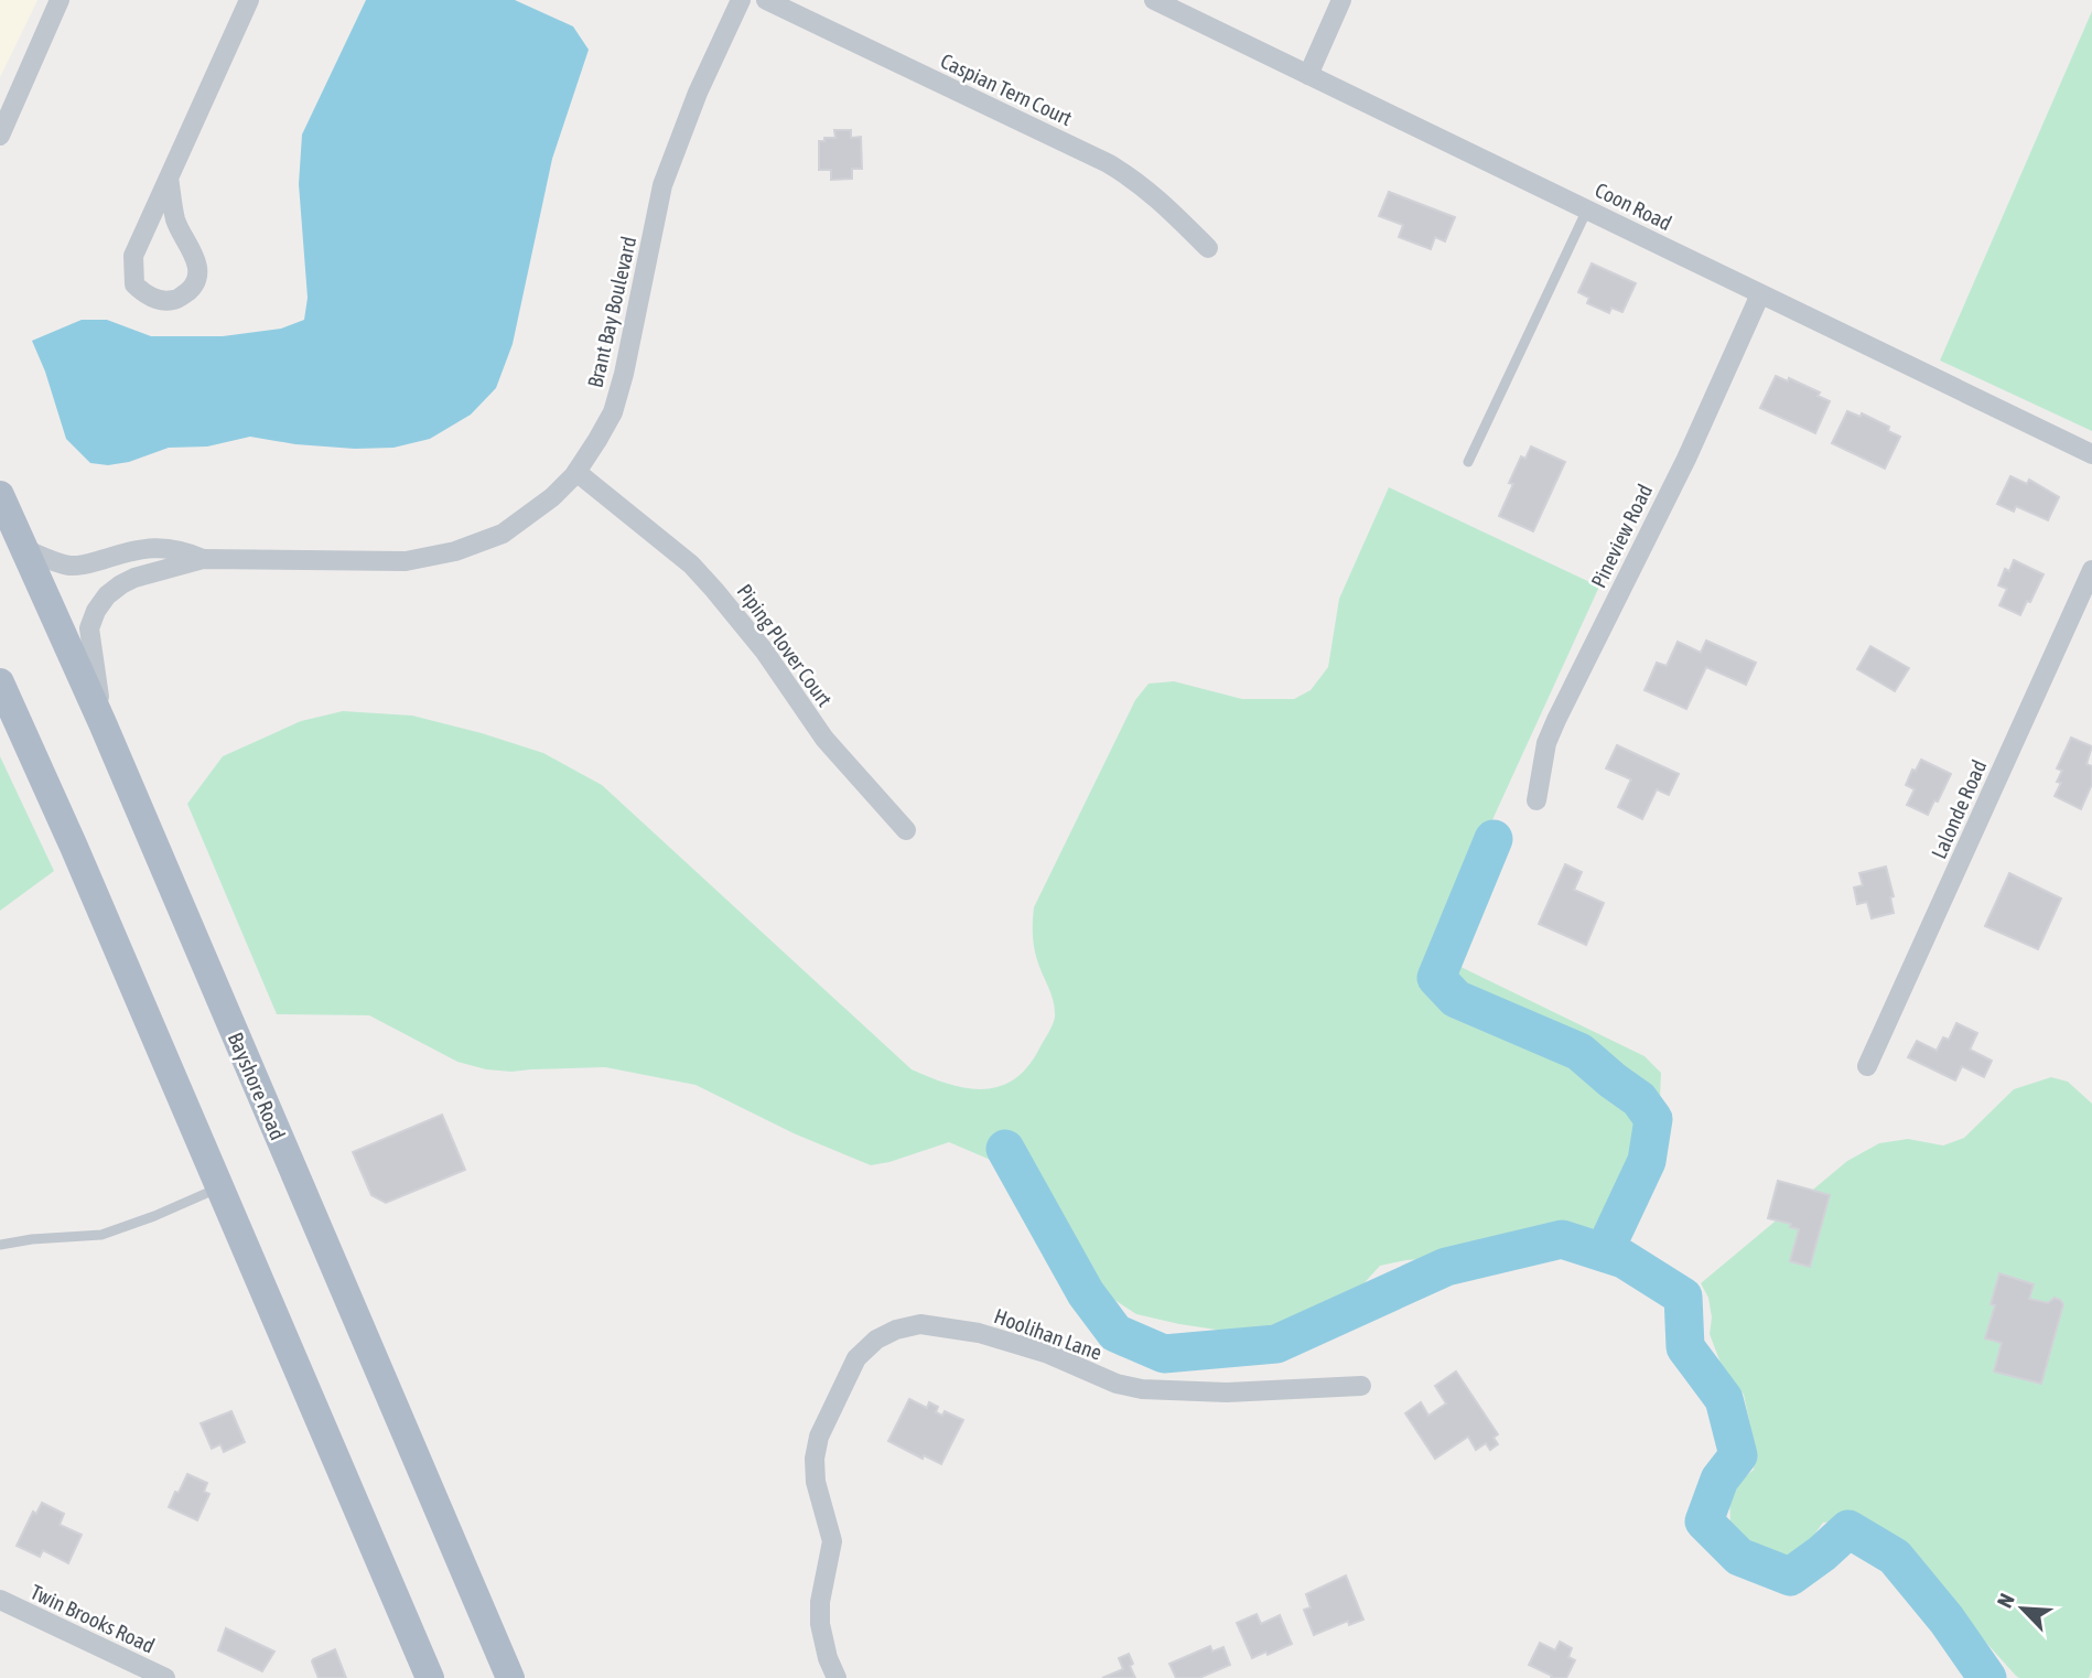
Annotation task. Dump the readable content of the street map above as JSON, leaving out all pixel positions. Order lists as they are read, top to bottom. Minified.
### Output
{"streets":{"main road":["Bayshore Road"],"street":["Caspian Tern Court","Coon Road","Brant Bay Boulevard","Pineview Road","Piping Plover Court","Lalonde Road","Hoolihan Lane","Twin Brooks Road"]},"crossings":[["Coon Road","Pineview Road"],["Brant Bay Boulevard","Piping Plover Court"],["Brant Bay Boulevard","Bayshore Road"]],"north":"top left"}
